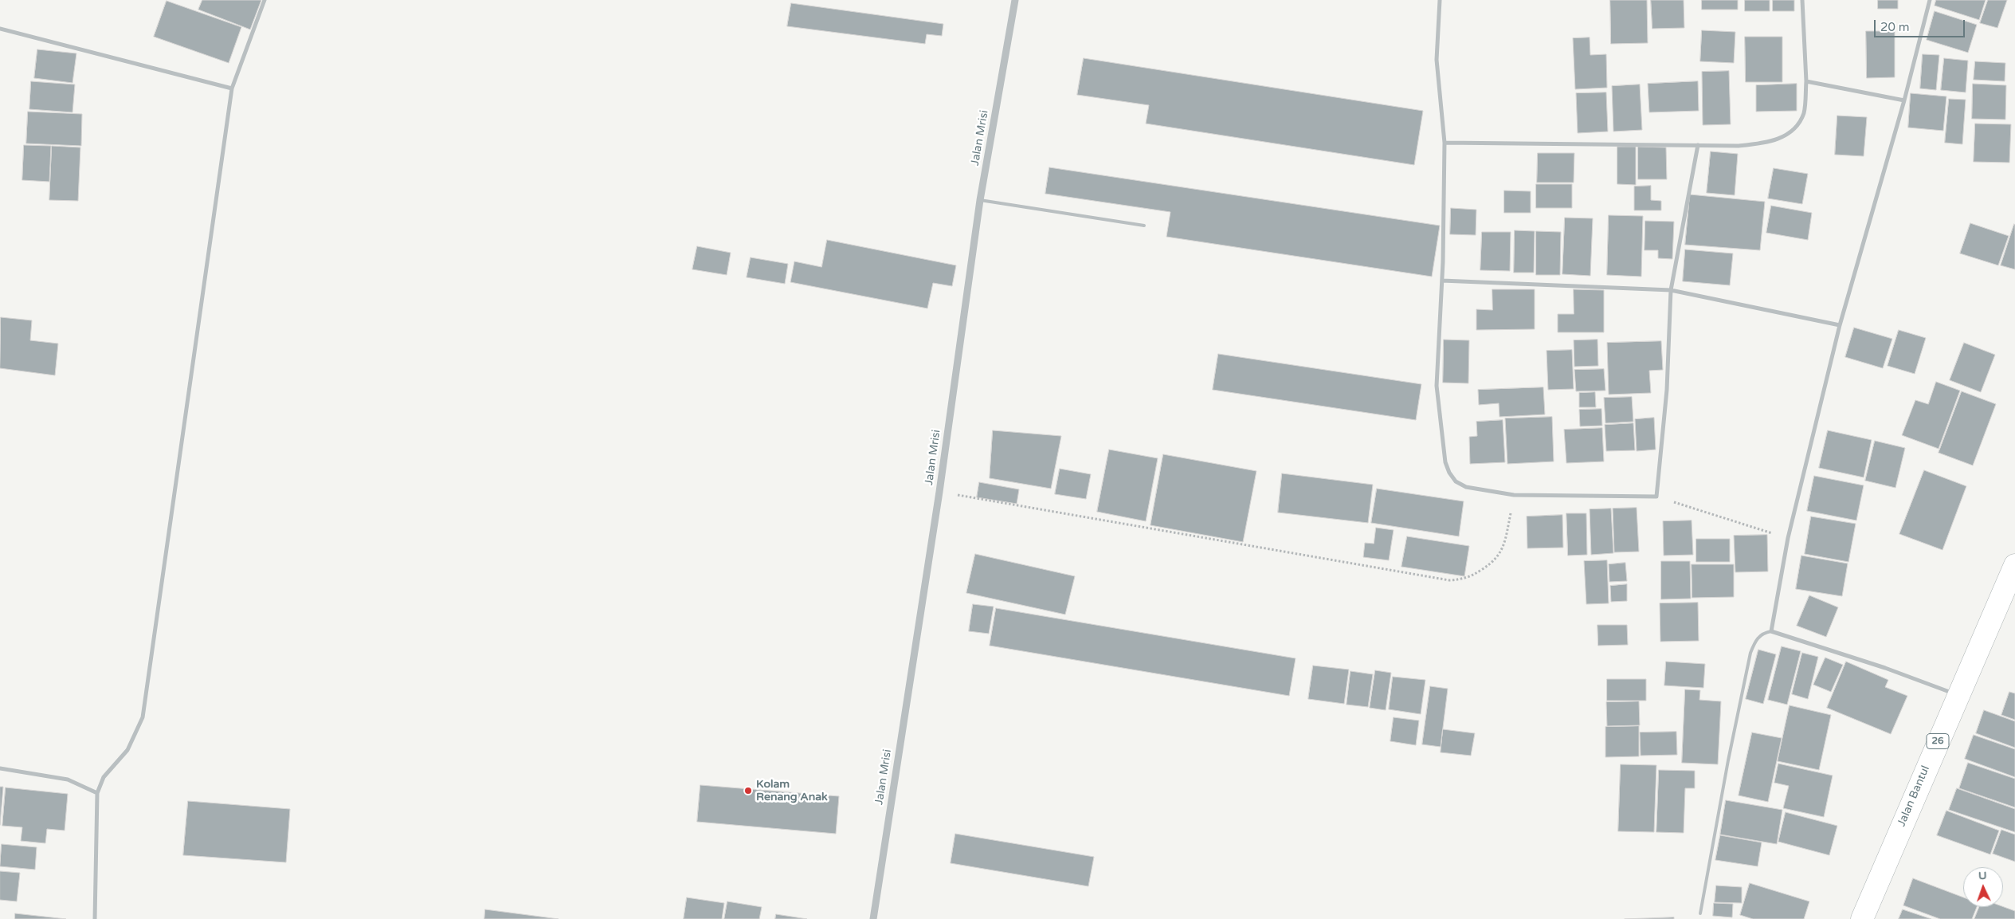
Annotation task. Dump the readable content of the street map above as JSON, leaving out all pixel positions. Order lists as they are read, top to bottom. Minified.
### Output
{"streets":{"main road":["26","Jalan Bantul"],"street":["Jalan Mrisi"]},"places":["Kolam Renang Anak"],"scale_bar":"20 m","north":"top"}
